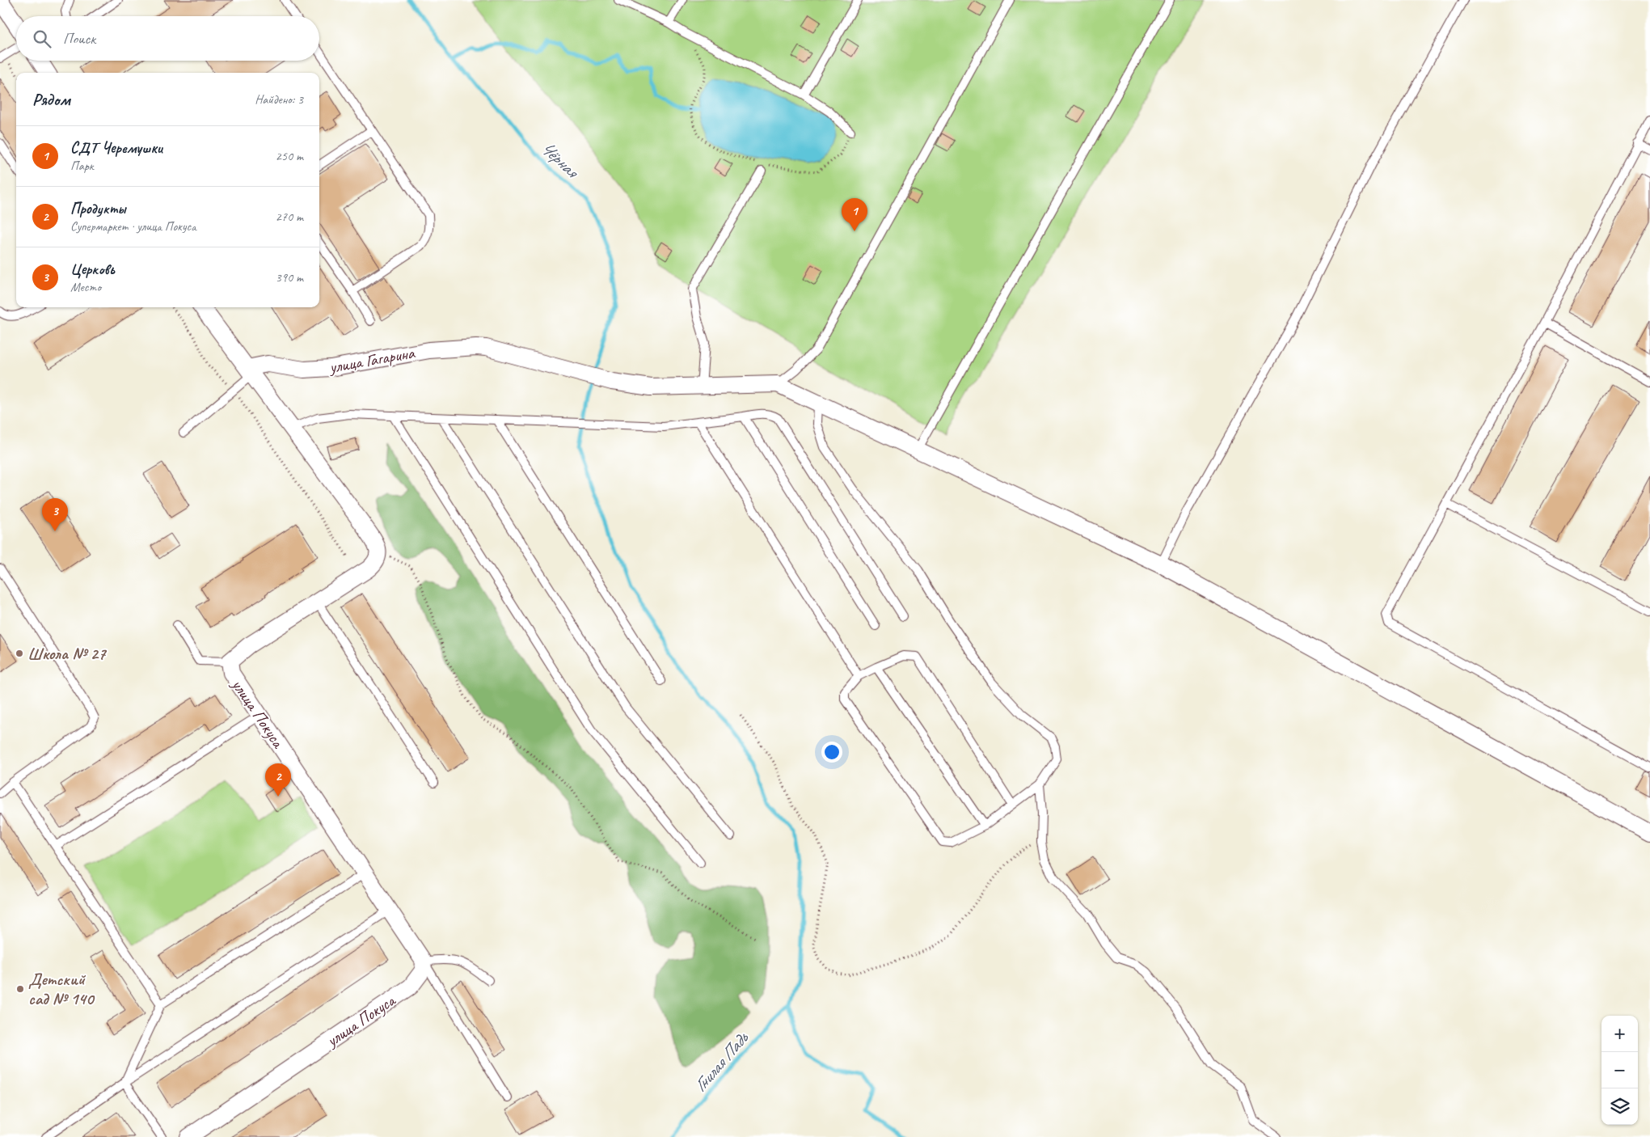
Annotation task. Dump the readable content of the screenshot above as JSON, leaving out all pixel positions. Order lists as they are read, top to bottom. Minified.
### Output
{"streets":{"street":["улица Гагарина","улица Покуса"]},"water":["Чёрная","Гнилая Падь"],"places":["Школа № 27","Детский сад № 140"],"page":{"search":"Поиск","heading":["Рядом","Найдено: 3"],"list":[{"mark":"1","name":"СДТ Черемушки","note":"Парк","value":"250 m"},{"mark":"2","name":"Продукты","note":"Супермаркет · улица Покуса","value":"270 m"},{"mark":"3","name":"Церковь","note":"Место","value":"390 m"}],"pins":["1","3","2"],"map_buttons":["+","−"]}}
